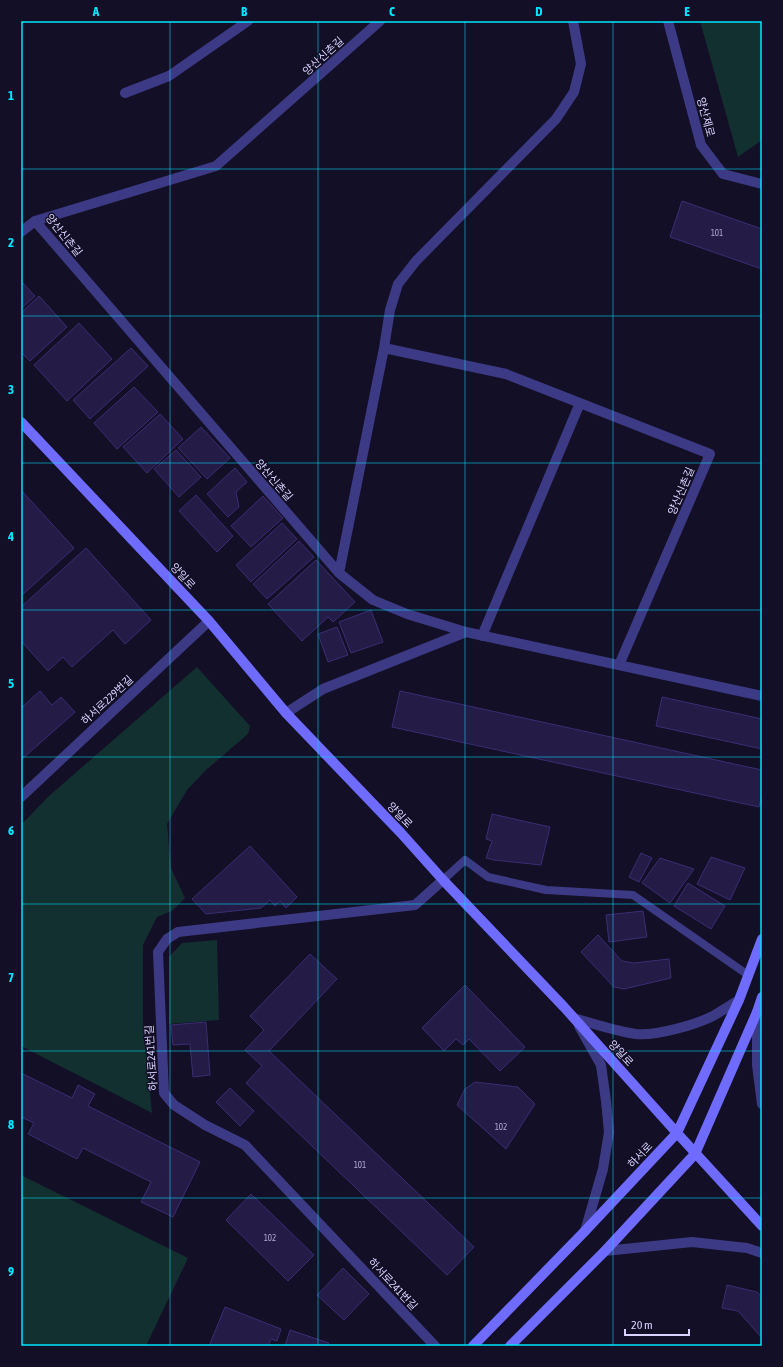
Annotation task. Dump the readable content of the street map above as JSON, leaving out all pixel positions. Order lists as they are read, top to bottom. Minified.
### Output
{"streets":{"main road":["양일로","하서로"],"street":["양산신촌길","양산제로","하서로229번길","하서로241번길"]},"crossings":[["양일로","하서로229번길"],["양일로","하서로241번길"],["양일로","하서로"]],"house_numbers":["101","102","101","102"],"scale_bar":"20 m","grid":{"columns":["A","B","C","D","E"],"rows":["1","2","3","4","5","6","7","8","9"]}}
